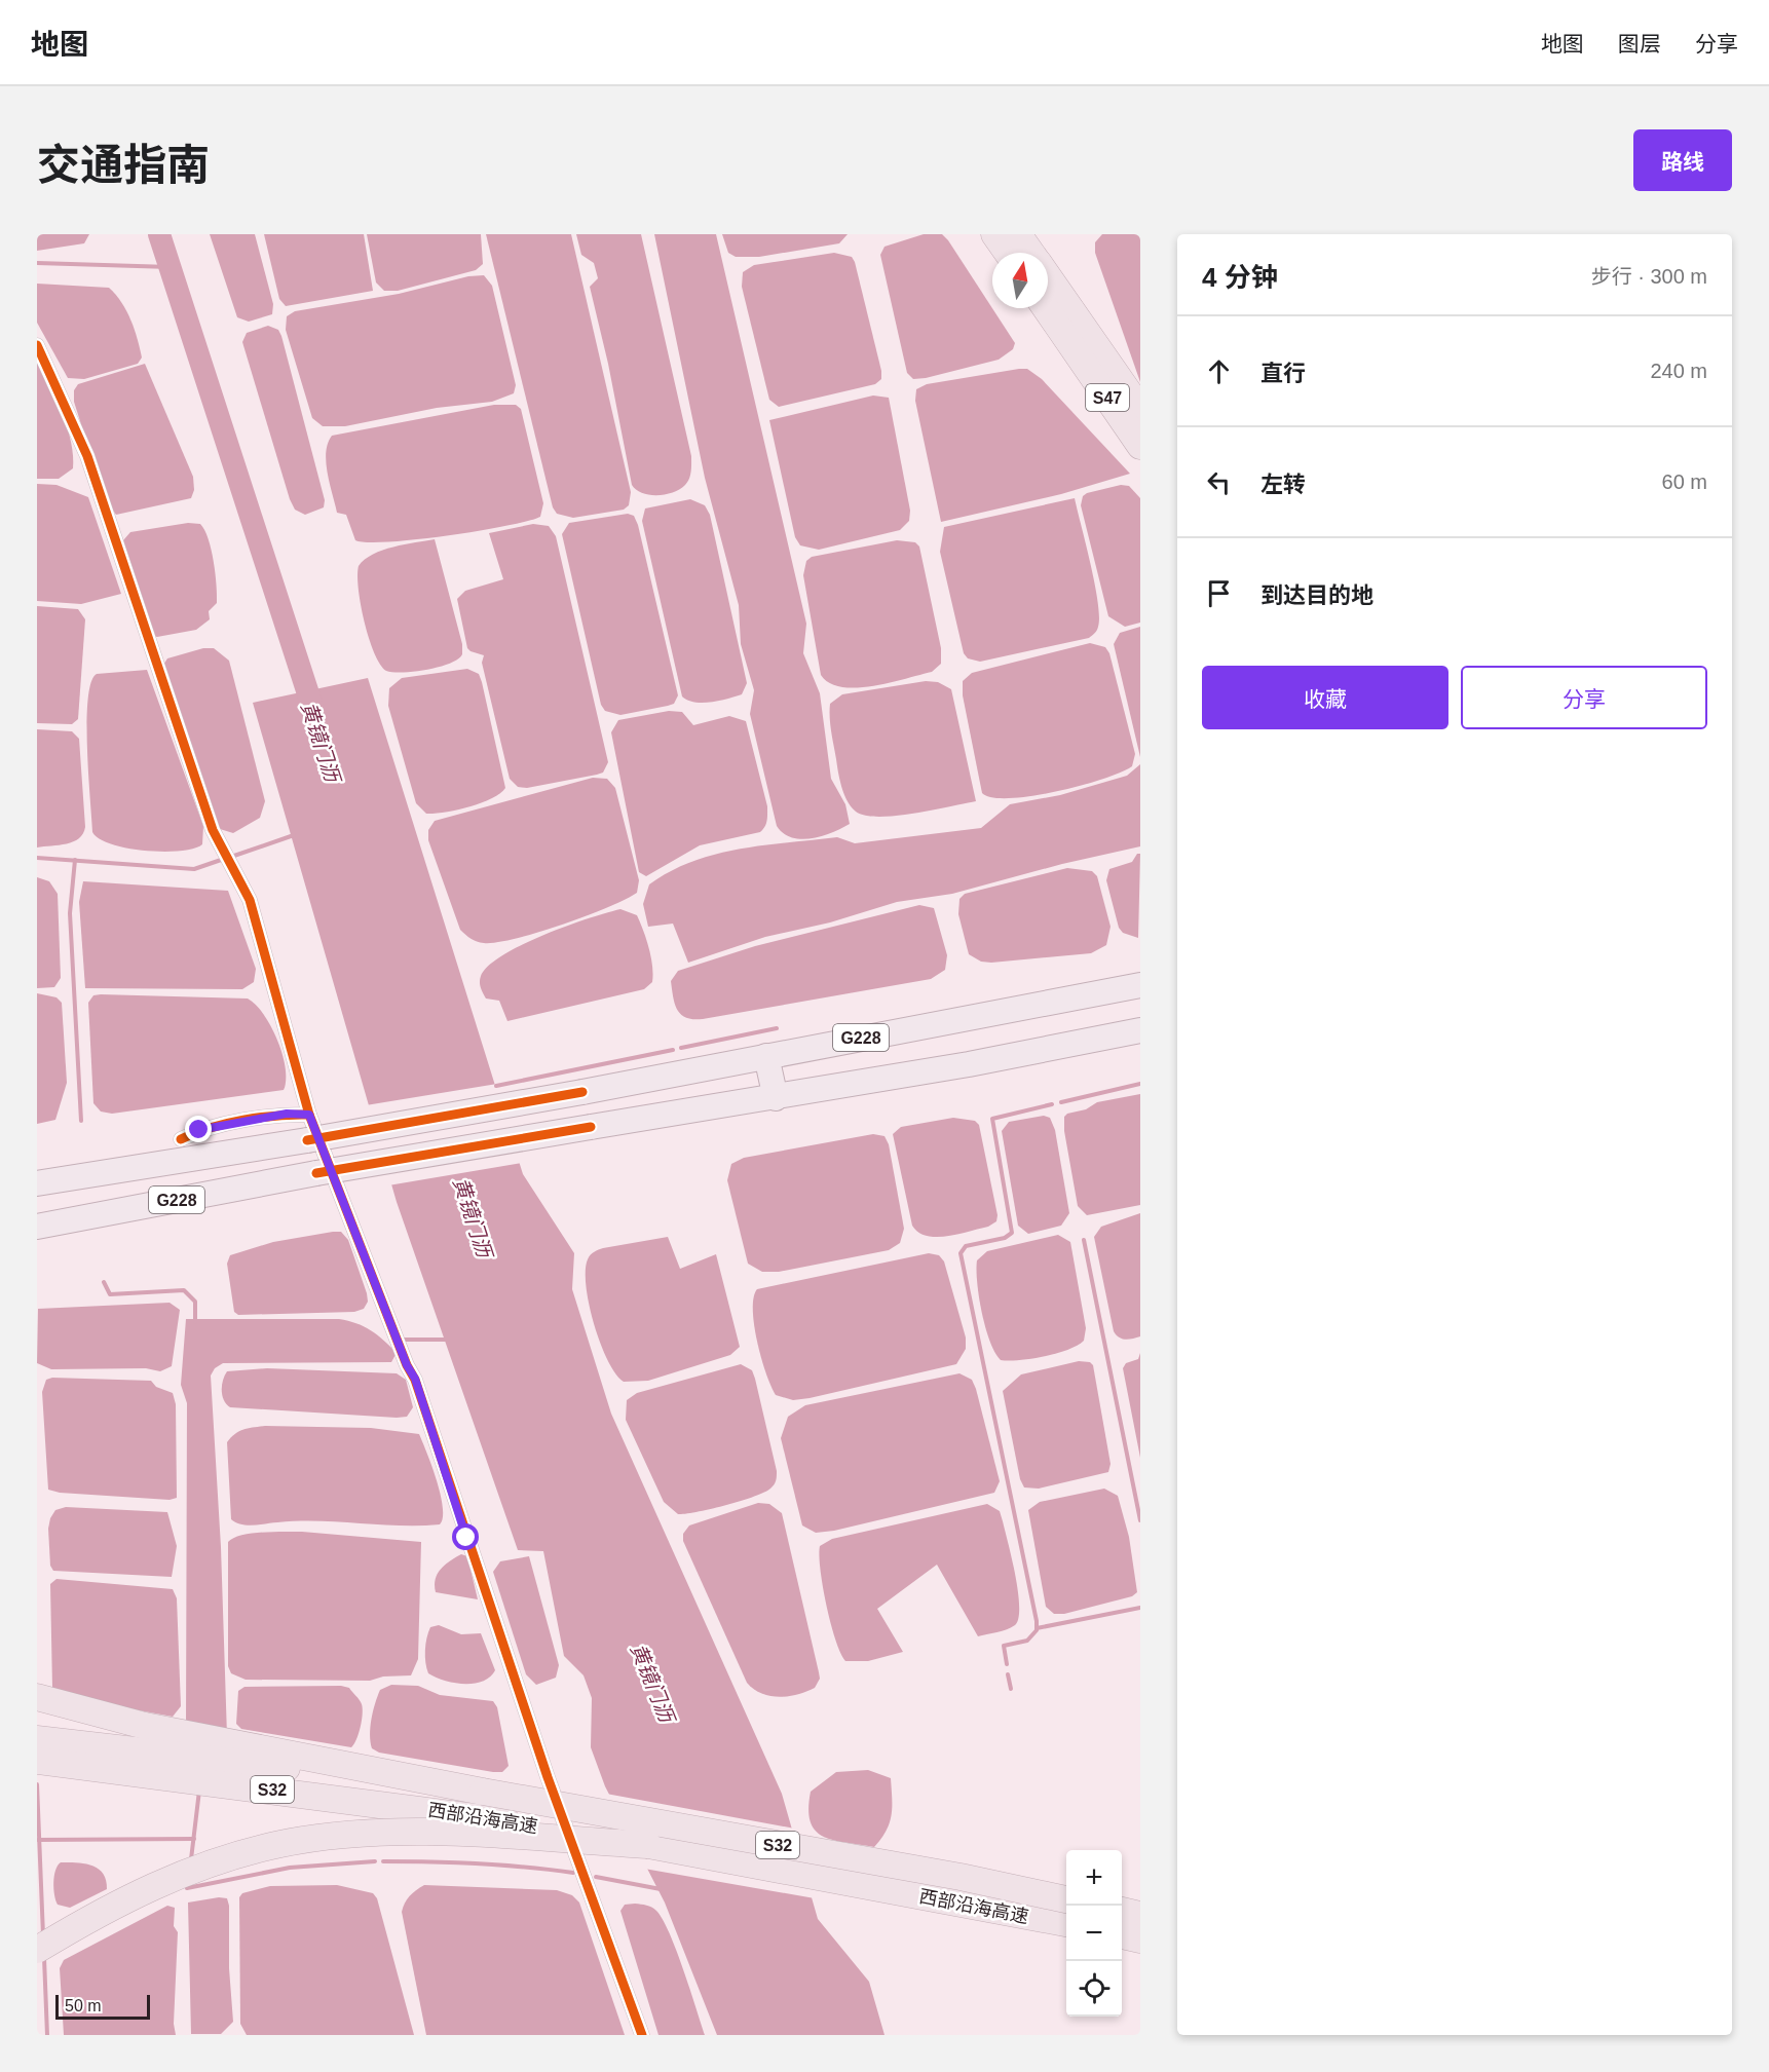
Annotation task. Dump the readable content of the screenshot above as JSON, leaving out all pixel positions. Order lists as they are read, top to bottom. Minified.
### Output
{"streets":{"highway":["S47","G228","S32","西部沿海高速"]},"water":["黄镜门沥"],"scale_bar":"50 m","north":"top","page":{"header":"地图","nav":["地图","图层","分享"],"title":"交通指南","buttons":["路线",["收藏","分享"]],"heading":["4 分钟","步行 · 300 m"],"list":[["直行","240 m"],["左转","60 m"],"到达目的地"],"map_buttons":["+","−"],"scale":"50 m"}}
